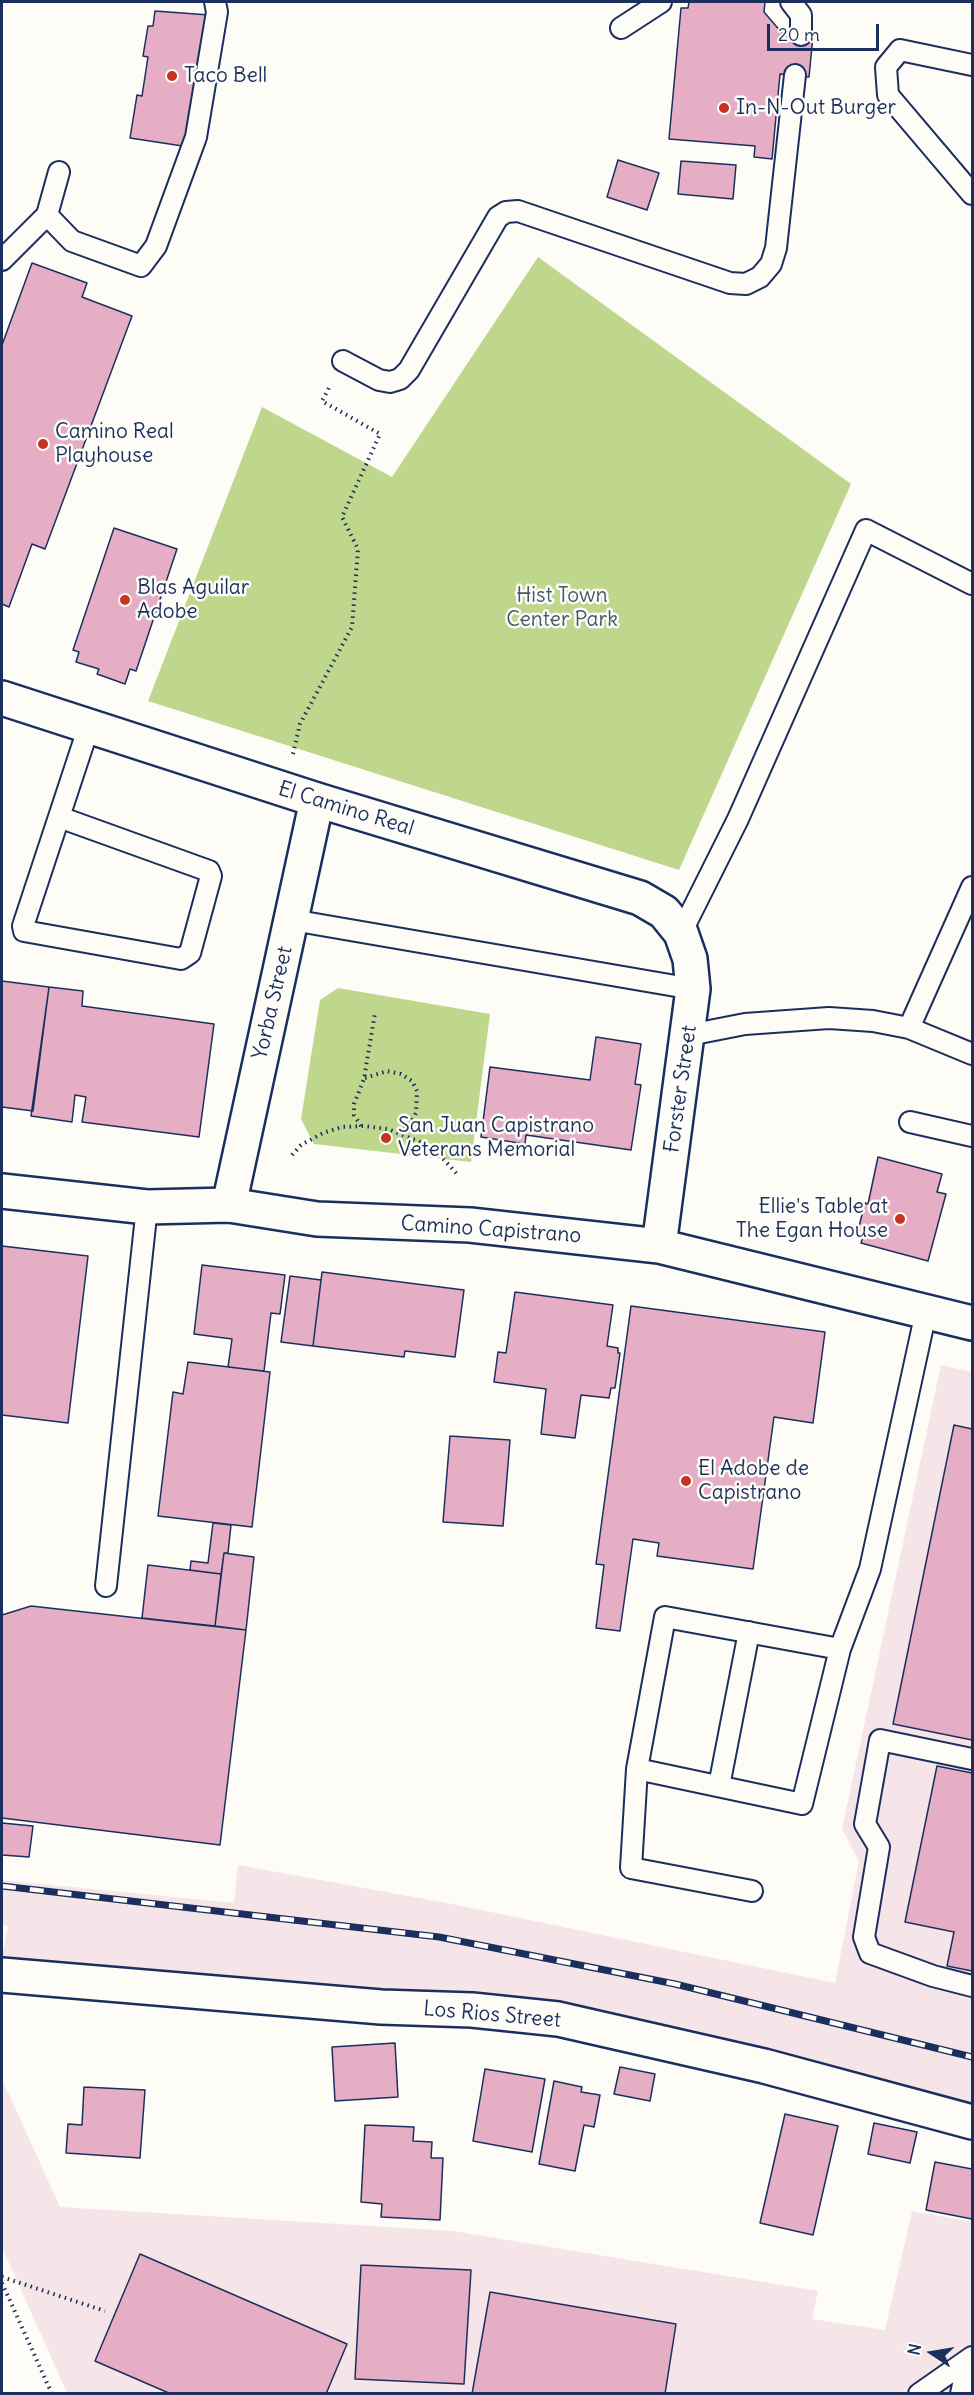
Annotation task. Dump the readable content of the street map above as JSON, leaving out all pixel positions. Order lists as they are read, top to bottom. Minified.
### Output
{"streets":{"street":["El Camino Real","Yorba Street","Forster Street","Camino Capistrano","Los Rios Street"]},"crossings":[["El Camino Real","Yorba Street"],["El Camino Real","Forster Street"],["Yorba Street","Camino Capistrano"],["Forster Street","Camino Capistrano"]],"parks":["Hist Town Center Park"],"places":["Taco Bell","In-N-Out Burger","Camino Real Playhouse","Blas Aguilar Adobe","San Juan Capistrano Veterans Memorial","Ellie's Table at The Egan House","El Adobe de Capistrano"],"scale_bar":"20 m","north":"left"}
